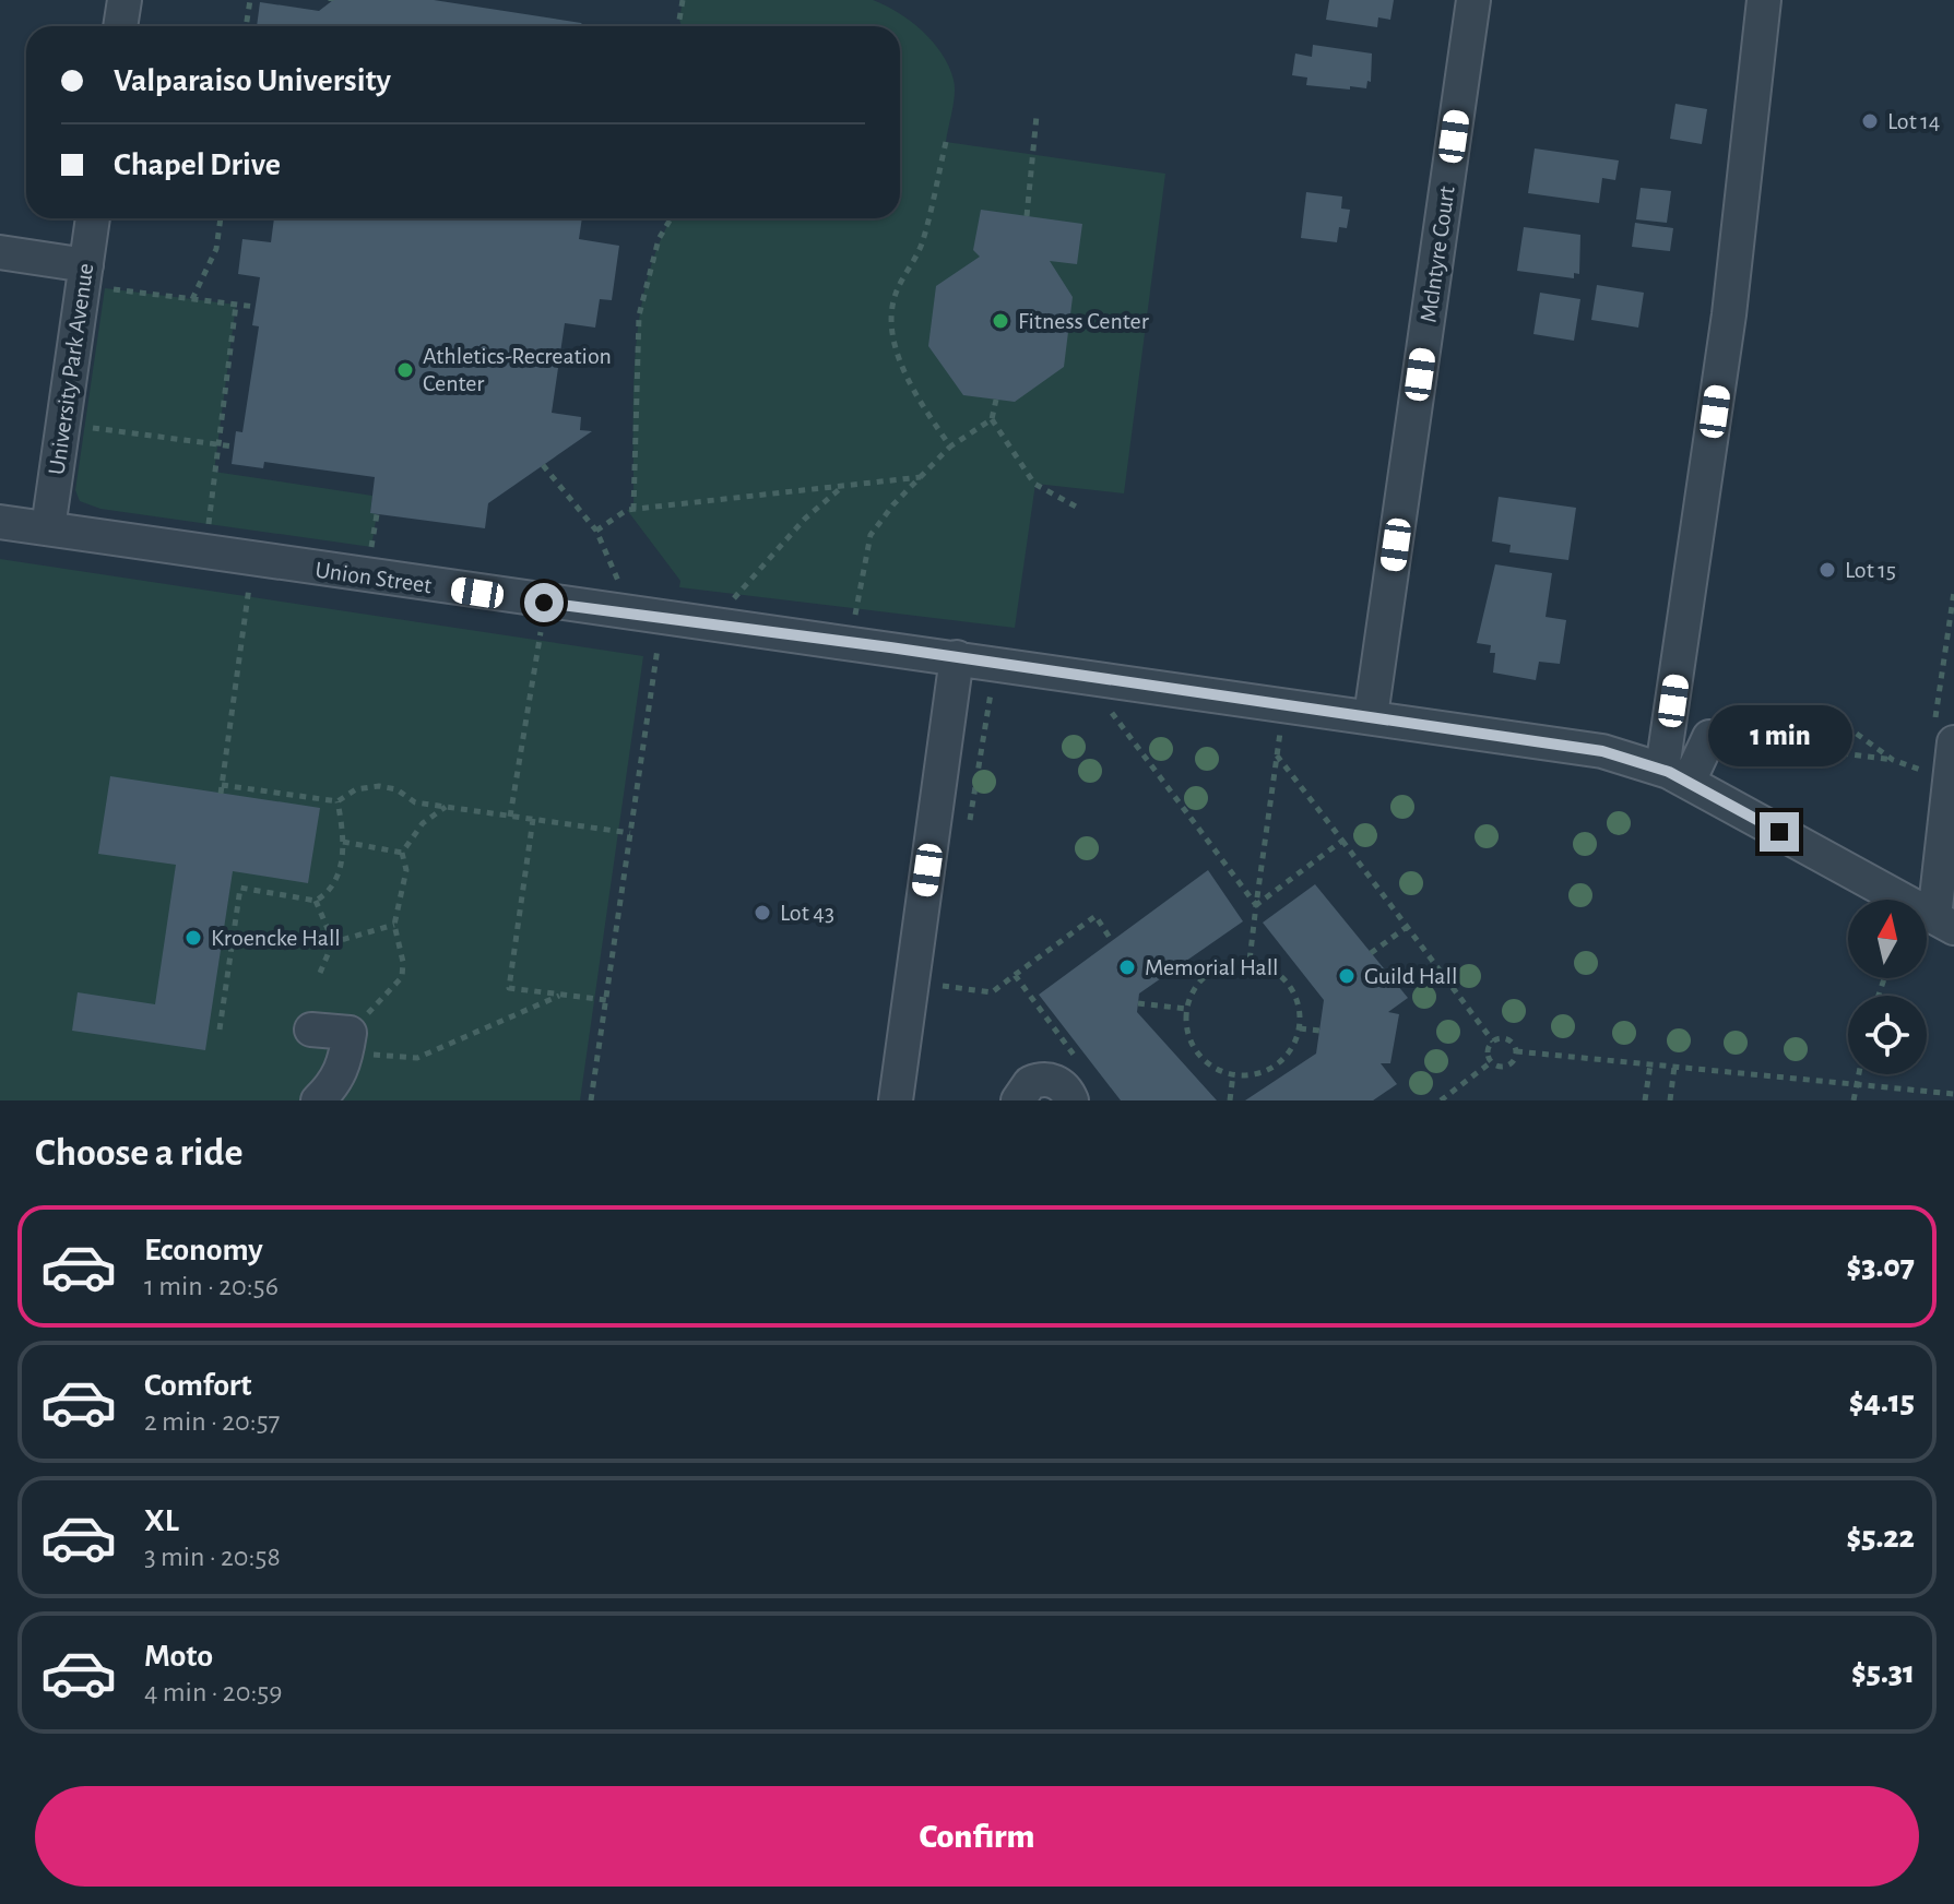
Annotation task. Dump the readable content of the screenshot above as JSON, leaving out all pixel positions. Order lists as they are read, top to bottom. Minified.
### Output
{"streets":{"street":["McIntyre Court","University Park Avenue","Union Street"]},"crossings":[["McIntyre Court","Union Street"],["University Park Avenue","Union Street"]],"places":["Lot 14","Fitness Center","Athletics-Recreation Center","Lot 15","Lot 43","Kroencke Hall","Memorial Hall","Guild Hall"],"north":"top","page":{"banner":["Valparaiso University","Chapel Drive"],"bubble":"1 min","heading":"Choose a ride","list":[{"name":"Economy","note":"1 min · 20:56","value":"$3.07"},{"name":"Comfort","note":"2 min · 20:57","value":"$4.15"},{"name":"XL","note":"3 min · 20:58","value":"$5.22"},{"name":"Moto","note":"4 min · 20:59","value":"$5.31"}],"buttons":"Confirm"}}
